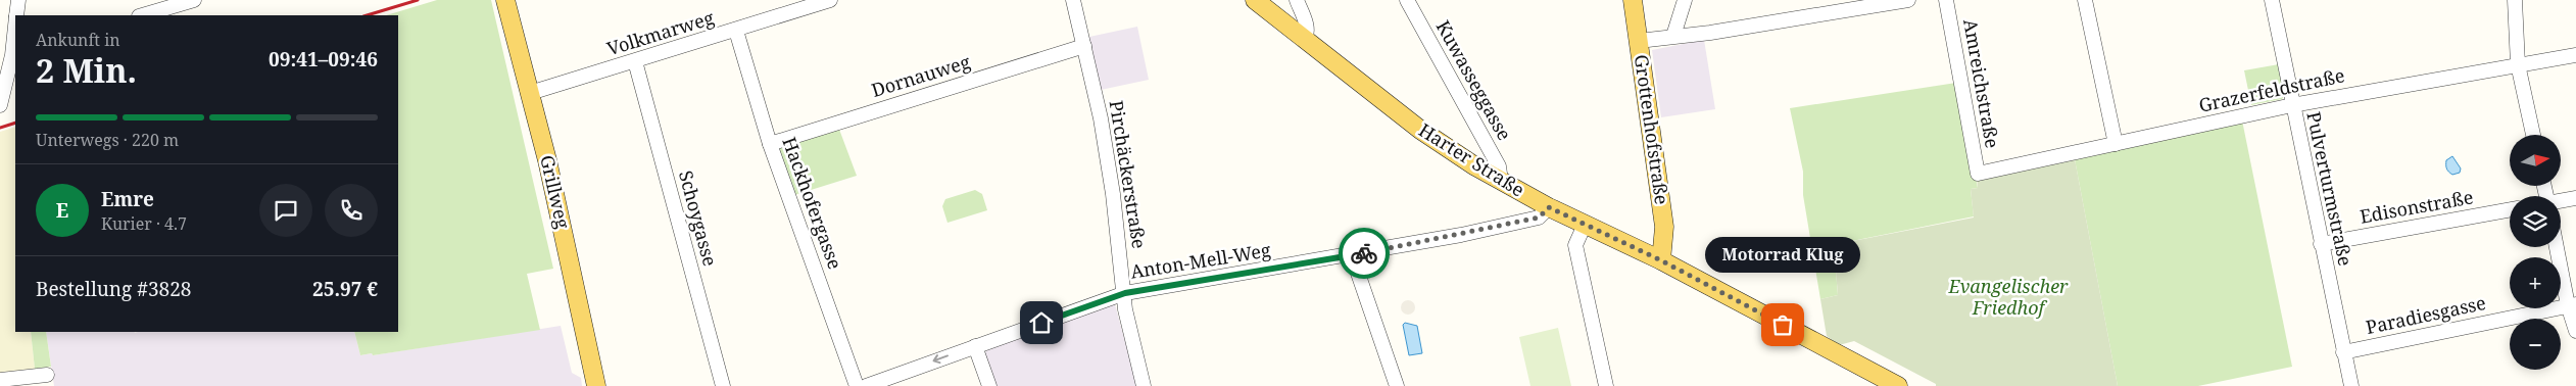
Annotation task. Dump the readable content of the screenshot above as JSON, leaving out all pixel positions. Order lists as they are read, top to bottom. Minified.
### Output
{"streets":{"main road":["Grottenhofstraße","Harter Straße","Grillweg"],"street":["Volkmarweg","Dornauweg","Kuwasseggasse","Amreichstraße","Grazerfeldstraße","Pirchäckerstraße","Pulverturmstraße","Hackhofergasse","Edisonstraße","Schoygasse","Anton-Mell-Weg","Paradiesgasse"]},"crossings":[["Volkmarweg","Grillweg"],["Volkmarweg","Hackhofergasse"],["Volkmarweg","Schoygasse"],["Dornauweg","Pirchäckerstraße"],["Dornauweg","Hackhofergasse"],["Kuwasseggasse","Harter Straße"],["Amreichstraße","Grazerfeldstraße"],["Grazerfeldstraße","Pulverturmstraße"],["Grottenhofstraße","Harter Straße"],["Harter Straße","Anton-Mell-Weg"],["Pirchäckerstraße","Anton-Mell-Weg"],["Pulverturmstraße","Edisonstraße"],["Pulverturmstraße","Paradiesgasse"]],"parks":["Evangelischer Friedhof"],"places":["Motorrad Klug"],"north":"right","page":{"heading":["2 Min.","Ankunft in","09:41–09:46"],"panel":["Emre","Kurier · 4.7","Bestellung #3828","25.97 €"],"bar":"Unterwegs · 220 m","map_buttons":["+","−"],"round":"E","bubble":"Motorrad Klug"}}
